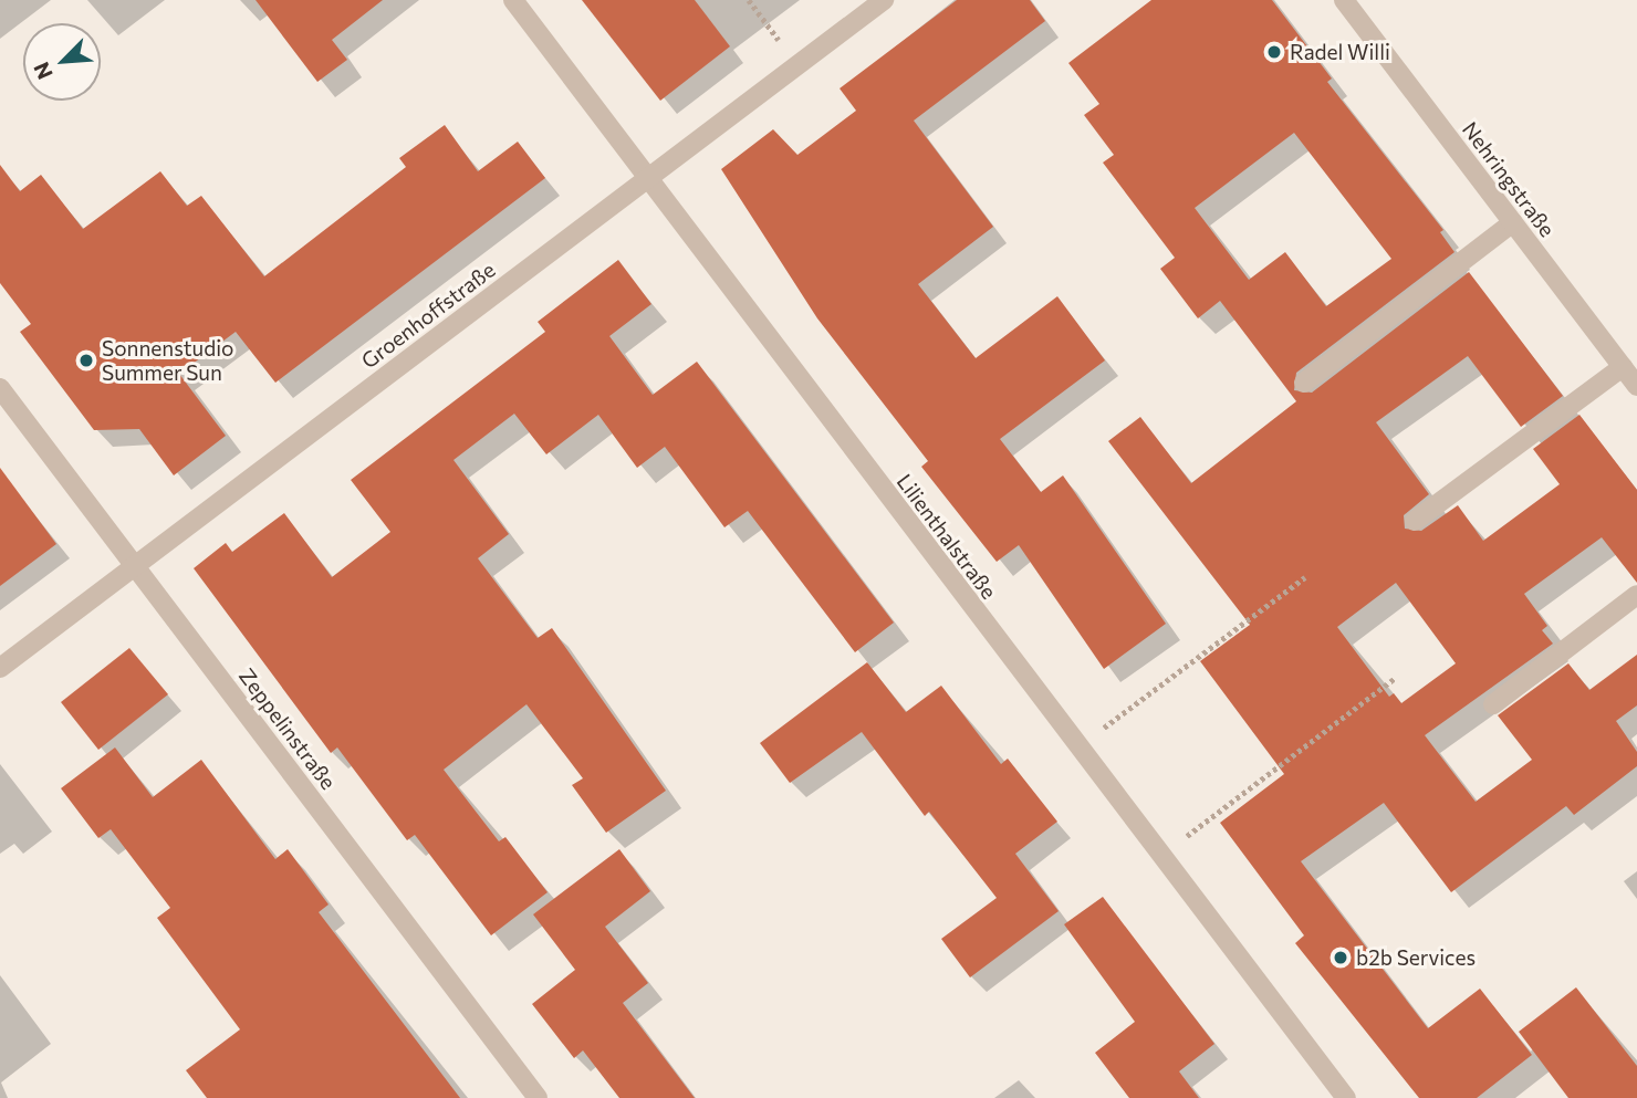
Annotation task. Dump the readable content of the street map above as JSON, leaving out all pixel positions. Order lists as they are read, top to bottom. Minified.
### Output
{"streets":{"street":["Nehringstraße","Groenhoffstraße","Lilienthalstraße","Zeppelinstraße"]},"crossings":[["Groenhoffstraße","Lilienthalstraße"],["Groenhoffstraße","Zeppelinstraße"]],"places":["Radel Willi","Sonnenstudio Summer Sun","b2b Services"],"north":"bottom left"}
